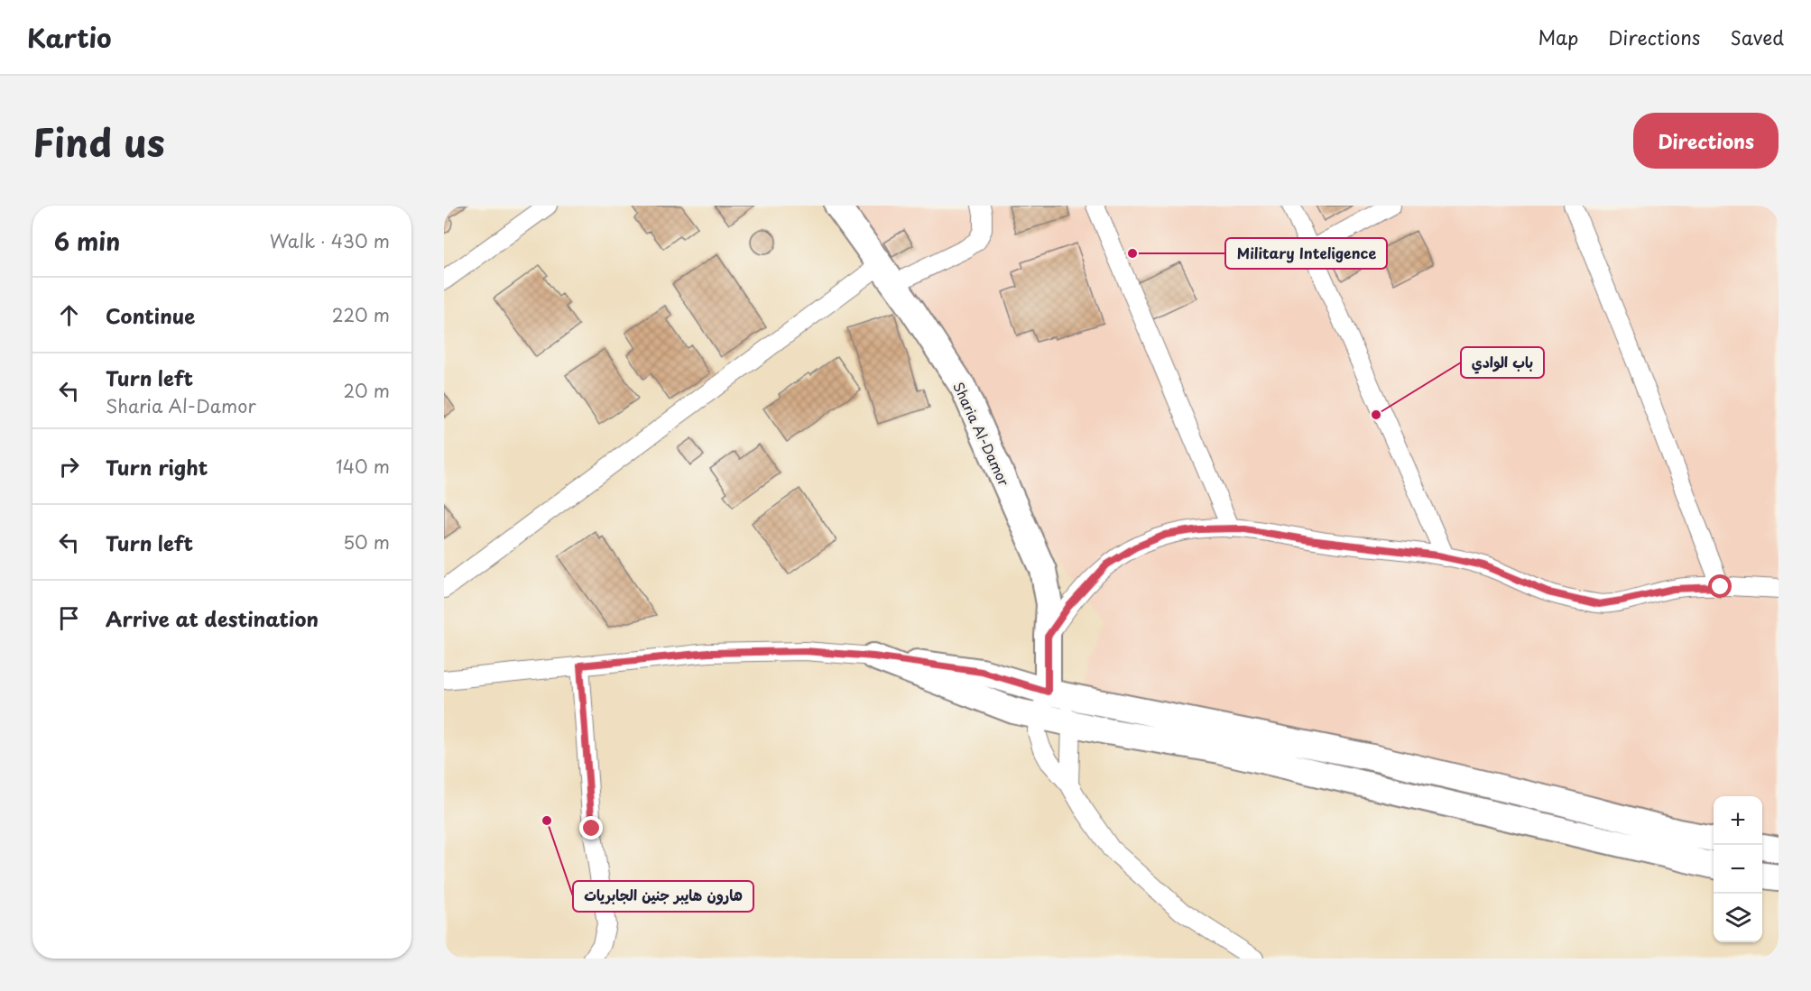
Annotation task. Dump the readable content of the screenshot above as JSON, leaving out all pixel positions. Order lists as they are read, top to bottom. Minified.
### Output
{"streets":{"street":["Sharia Al-Damor"]},"places":["Military Inteligence","باب الوادي","هارون هايبر جنين الجابريات"],"page":{"header":"Kartio","nav":["Map","Directions","Saved"],"title":"Find us","buttons":"Directions","heading":["6 min","Walk · 430 m"],"list":[["Continue","220 m"],["Turn left","Sharia Al-Damor","20 m"],["Turn right","140 m"],["Turn left","50 m"],"Arrive at destination"],"map_buttons":["+","−"]}}
